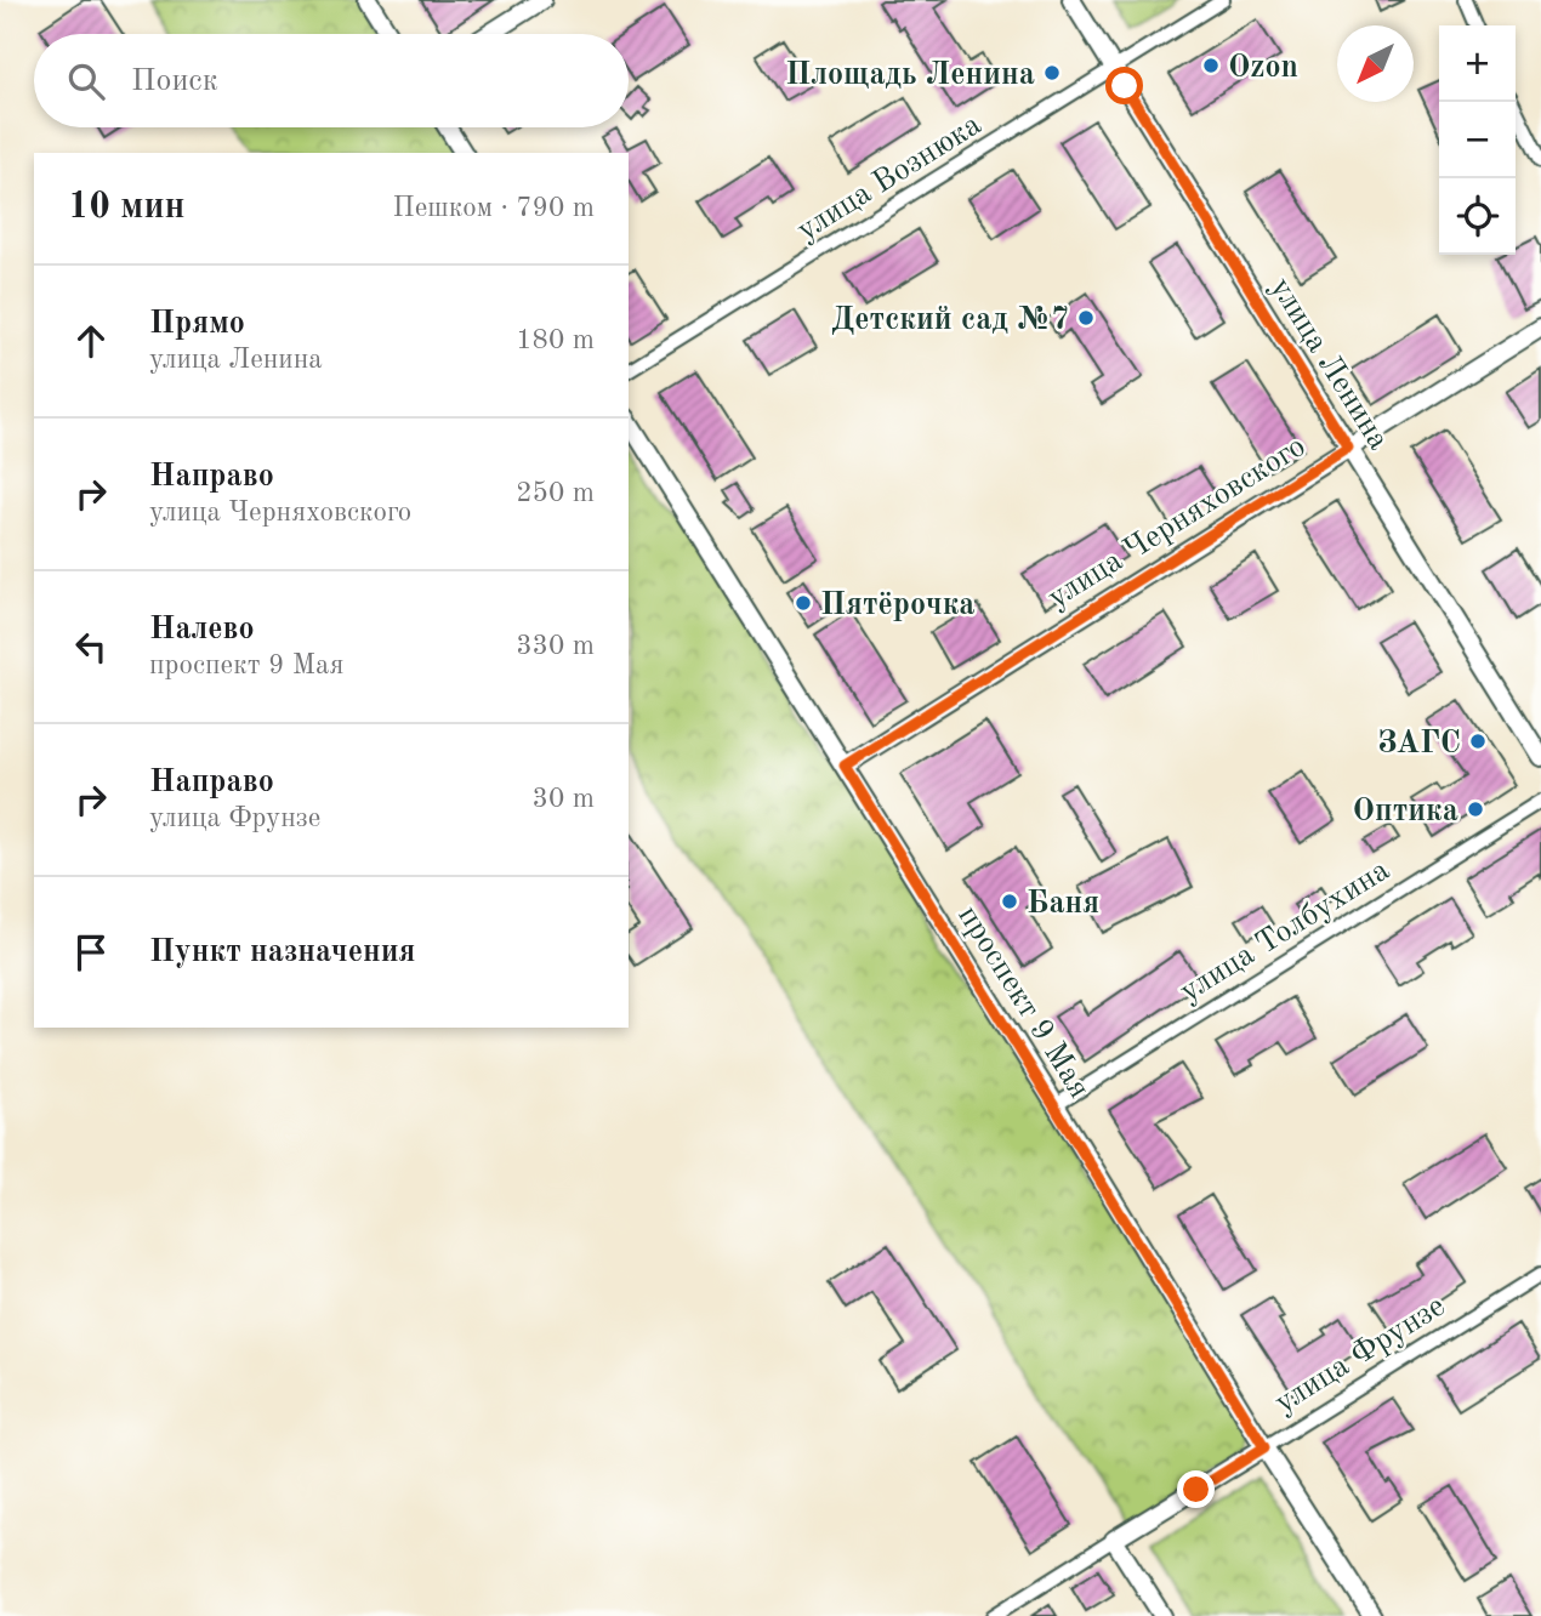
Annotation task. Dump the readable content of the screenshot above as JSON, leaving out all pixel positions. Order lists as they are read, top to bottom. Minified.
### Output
{"streets":{"street":["улица Вознюка","улица Ленина","улица Черняховского","улица Толбухина","проспект 9 Мая","улица Фрунзе"]},"crossings":[["улица Вознюка","улица Ленина"],["улица Ленина","улица Черняховского"],["улица Черняховского","проспект 9 Мая"],["улица Толбухина","проспект 9 Мая"],["проспект 9 Мая","улица Фрунзе"]],"places":["Ozon","Площадь Ленина","Детский сад №7","Пятёрочка","ЗАГС","Оптика","Баня"],"north":"bottom left","page":{"map_buttons":["+","−"],"search":"Поиск","heading":["10 мин","Пешком · 790 m"],"list":[["Прямо","улица Ленина","180 m"],["Направо","улица Черняховского","250 m"],["Налево","проспект 9 Мая","330 m"],["Направо","улица Фрунзе","30 m"],"Пункт назначения"]}}
